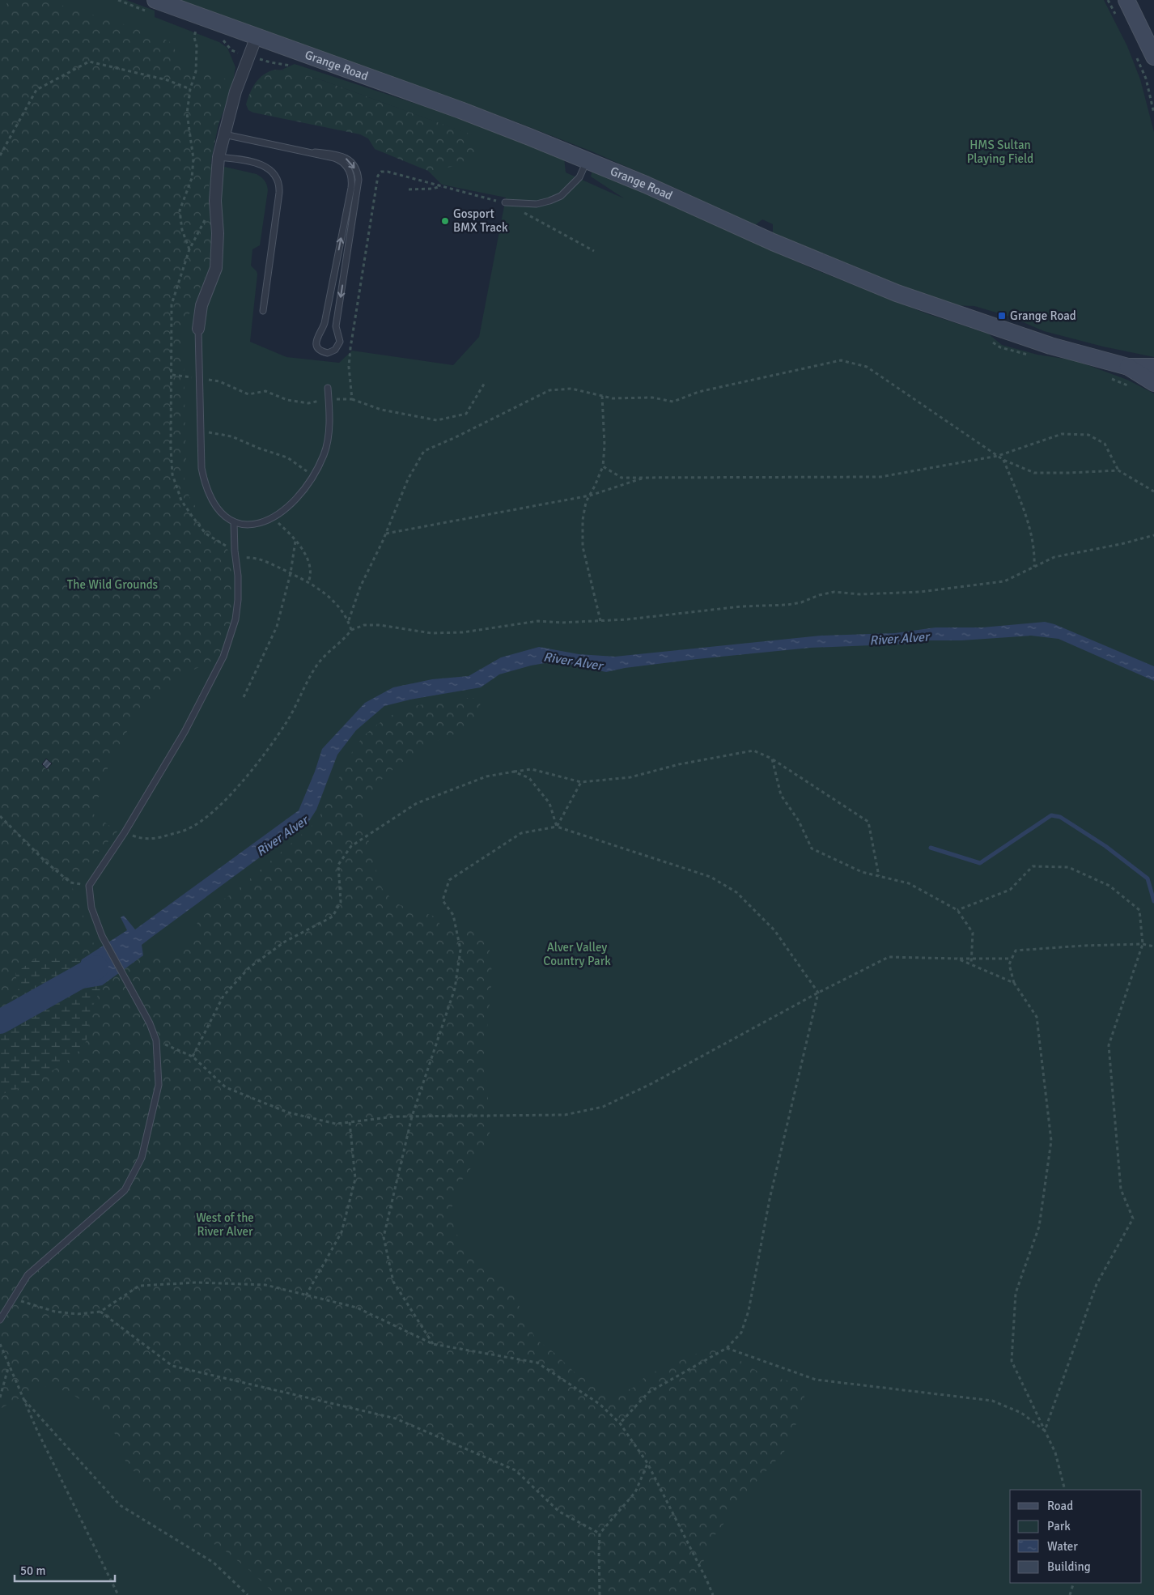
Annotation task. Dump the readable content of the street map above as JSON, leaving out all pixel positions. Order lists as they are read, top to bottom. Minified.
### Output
{"streets":{"street":["Grange Road"]},"water":["River Alver"],"parks":["HMS Sultan Playing Field","The Wild Grounds","Alver Valley Country Park","West of the River Alver"],"places":{"other":["Gosport BMX Track"],"transit":["Grange Road"]},"legend":["Road","Park","Water","Building"],"scale_bar":"50 m"}
